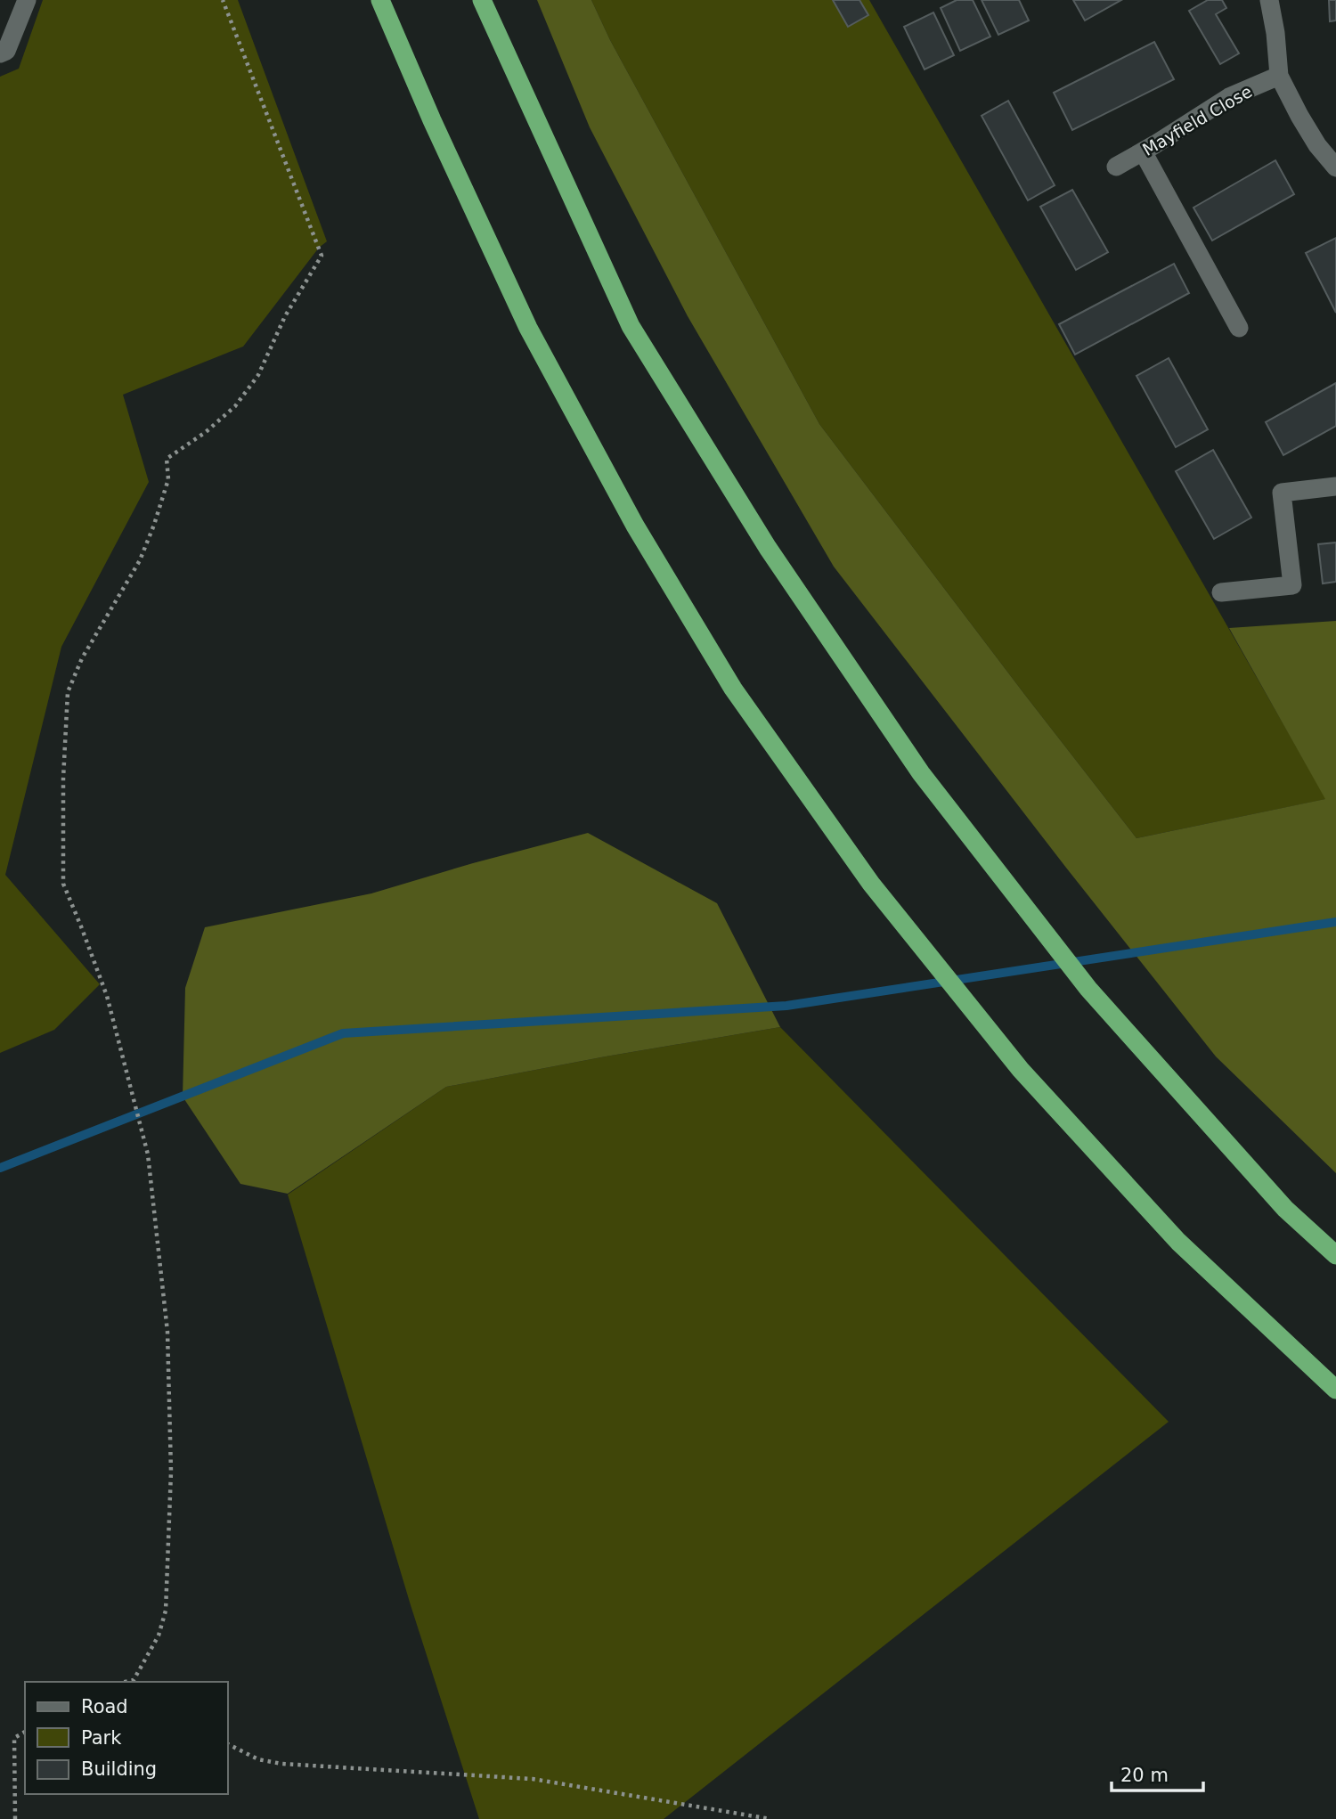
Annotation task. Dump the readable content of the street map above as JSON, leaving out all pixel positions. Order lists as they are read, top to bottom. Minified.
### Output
{"streets":{"street":["Mayfield Close"]},"legend":["Road","Park","Building"],"scale_bar":"20 m"}
